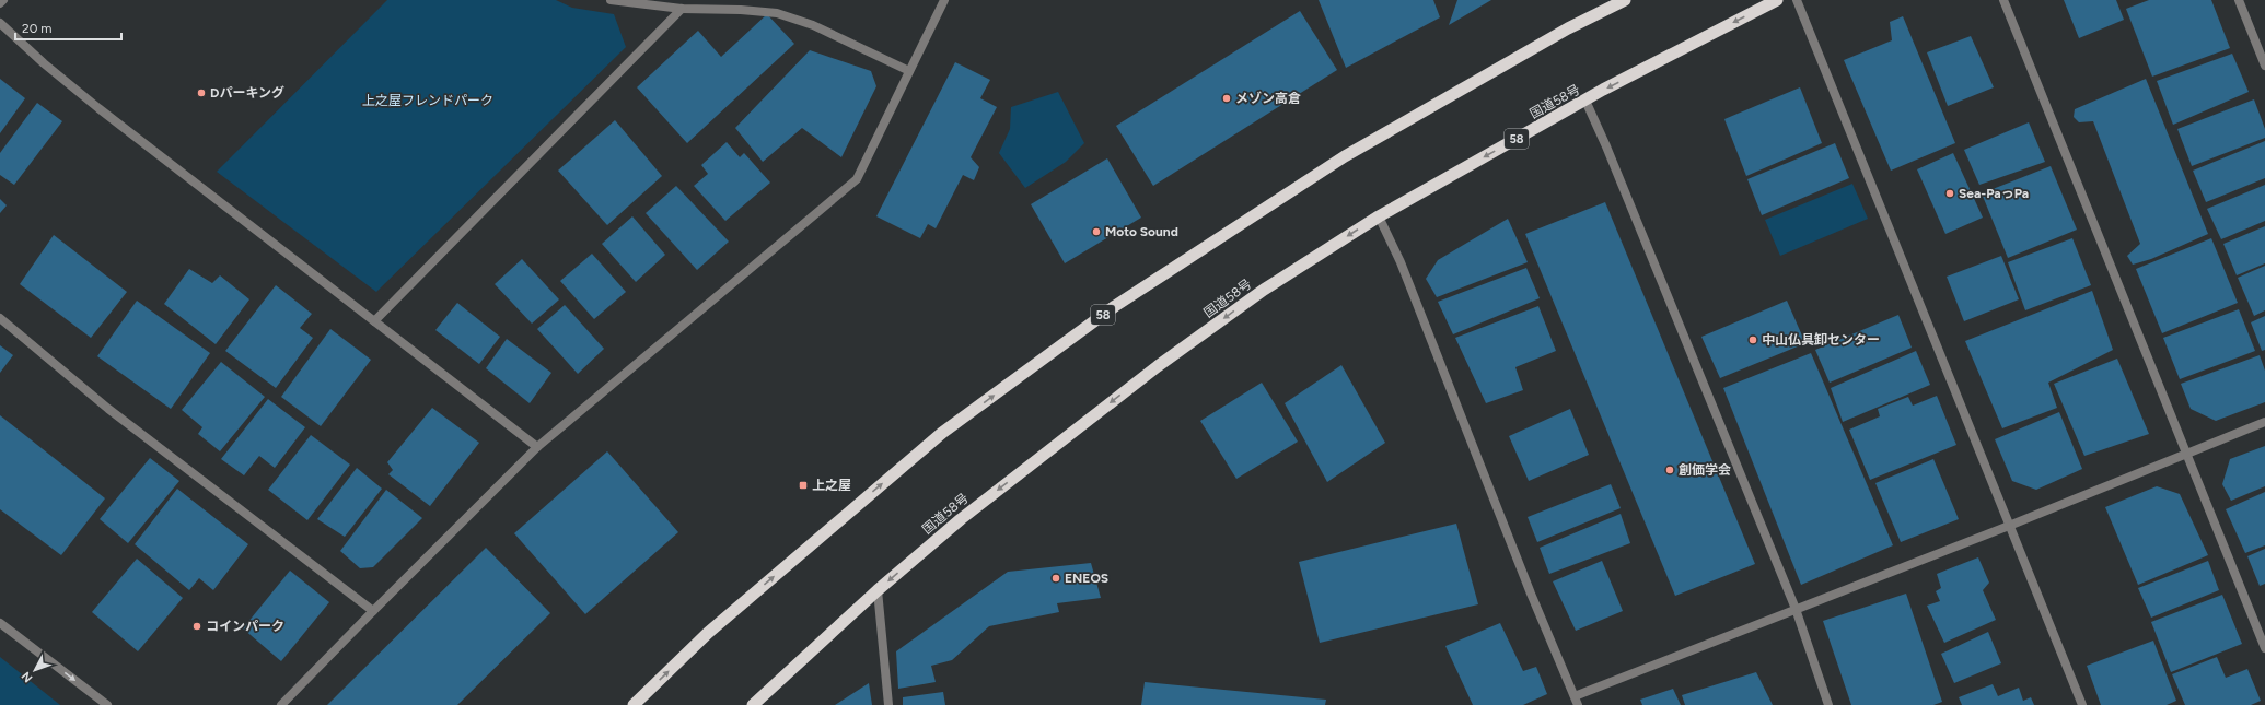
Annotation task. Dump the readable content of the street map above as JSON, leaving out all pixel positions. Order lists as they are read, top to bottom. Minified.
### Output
{"streets":{"highway":["国道58号","58"]},"parks":["上之屋フレンドパーク"],"places":{"other":["Dパーキング","メゾン高倉","Sea-PaっPa","Moto Sound","中山仏具卸センター","創価学会","ENEOS","コインパーク"],"transit":["上之屋"]},"scale_bar":"20 m","north":"bottom left"}
